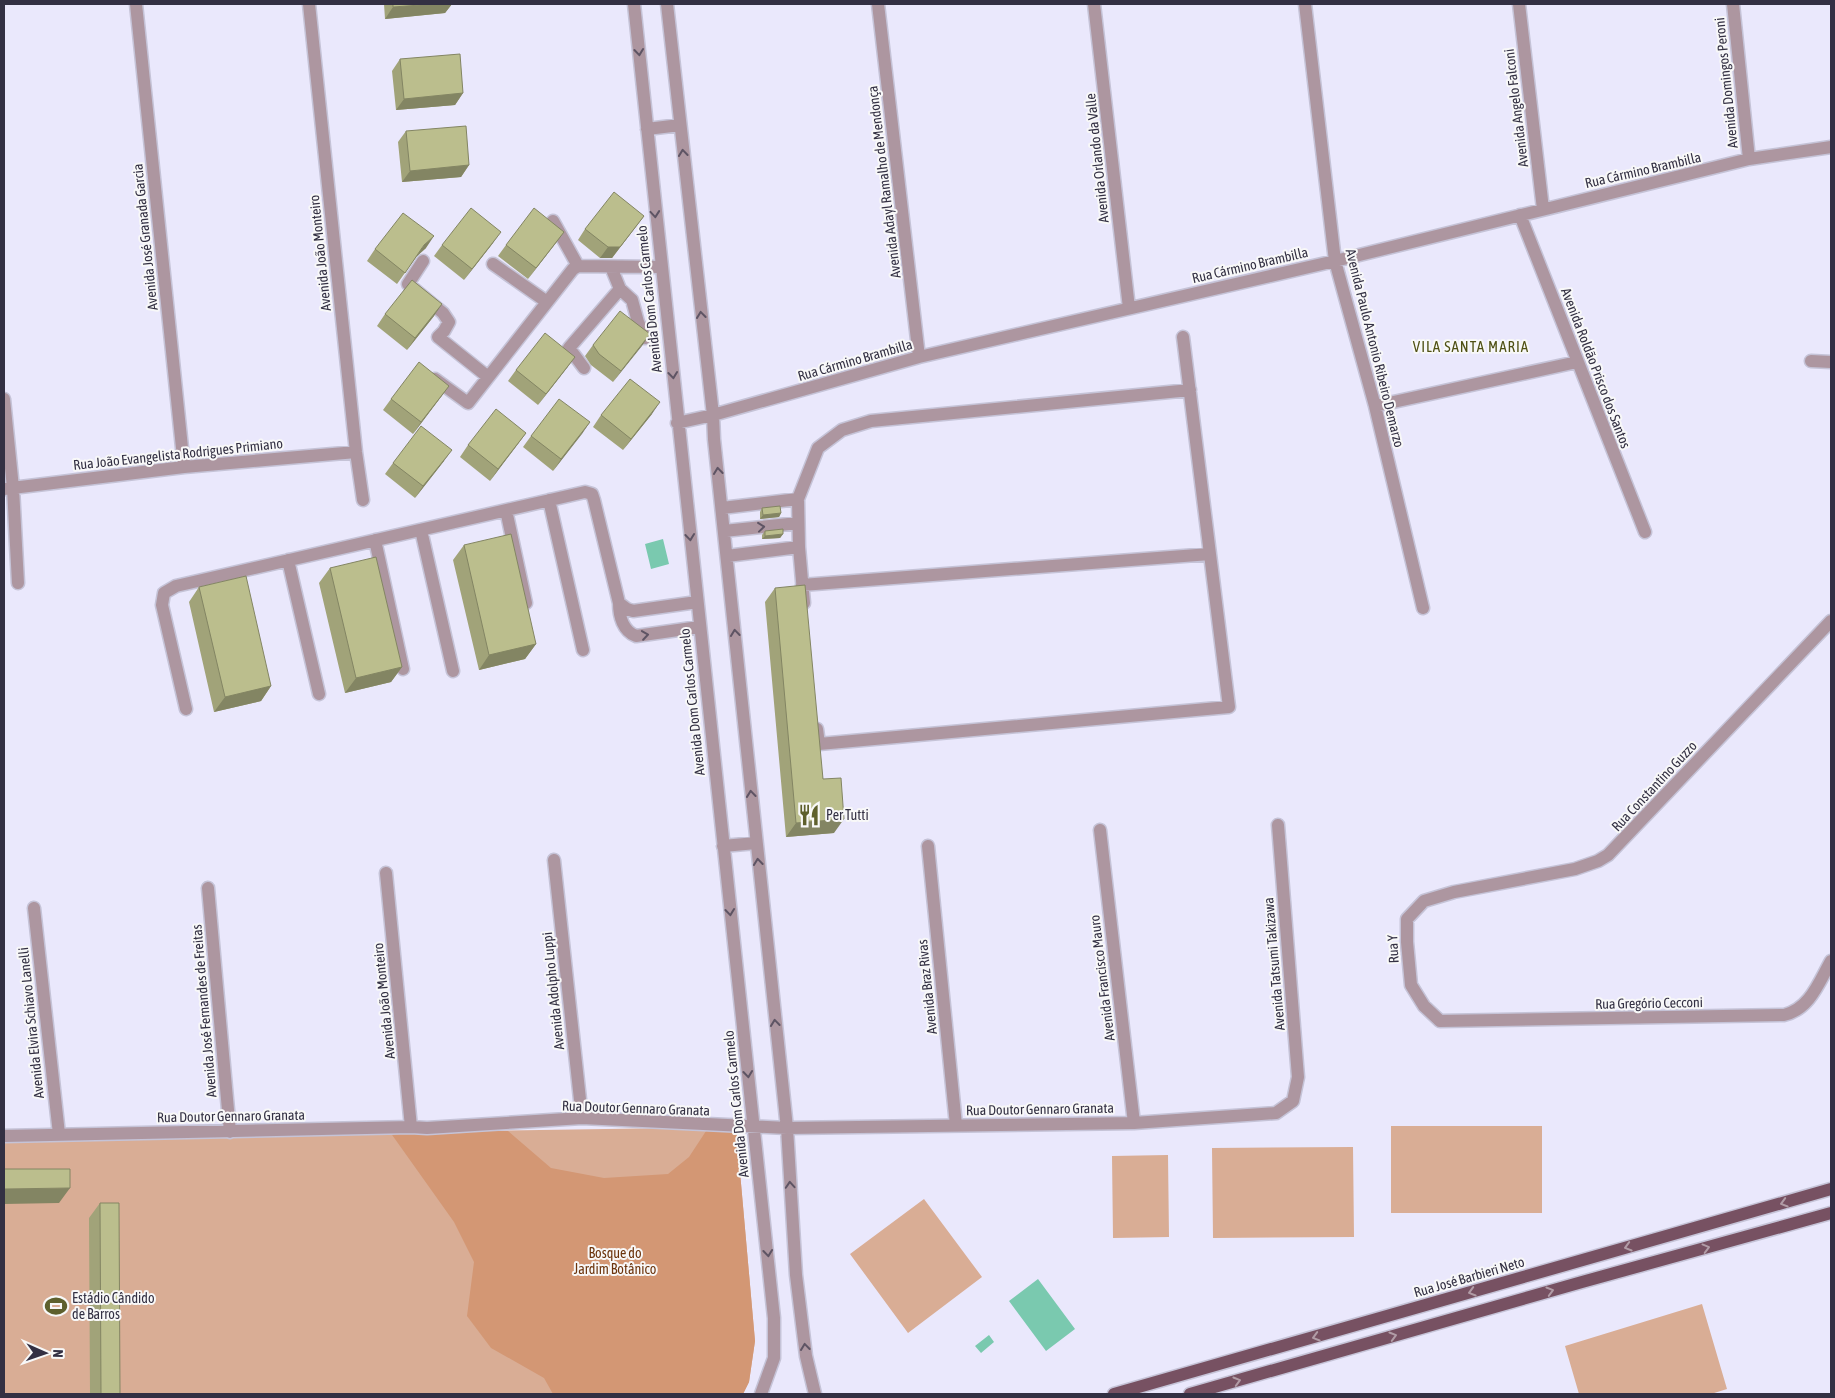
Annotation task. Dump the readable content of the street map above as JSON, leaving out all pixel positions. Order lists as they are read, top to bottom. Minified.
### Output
{"streets":{"main road":["Rua José Barbieri Neto"],"street":["Avenida Domingos Peroni","Avenida Angelo Falconi","Avenida Orlando da Valle","Rua Cármino Brambilla","Avenida Adayl Ramalho de Mendonça","Avenida José Granada Garcia","Avenida João Monteiro","Avenida Dom Carlos Carmelo","Avenida Paulo Antonio Ribeiro Demarzo","Avenida Roldão Prisco dos Santos","Rua João Evangelista Rodrigues Primiano","Rua Constantino Guzzo","Rua Y","Avenida Tatsumi Takizawa","Avenida Francisco Mauro","Avenida Braz Rivas","Avenida Adolpho Luppi","Rua Gregório Cecconi","Avenida José Fernandes de Freitas","Avenida Elvira Schiavo Lanelli","Rua Doutor Gennaro Granata"]},"crossings":[["Avenida Domingos Peroni","Rua Cármino Brambilla"],["Avenida Angelo Falconi","Rua Cármino Brambilla"],["Avenida Orlando da Valle","Rua Cármino Brambilla"],["Rua Cármino Brambilla","Avenida Adayl Ramalho de Mendonça"],["Rua Cármino Brambilla","Avenida Dom Carlos Carmelo"],["Rua Cármino Brambilla","Avenida Paulo Antonio Ribeiro Demarzo"],["Rua Cármino Brambilla","Avenida Roldão Prisco dos Santos"],["Avenida José Granada Garcia","Rua João Evangelista Rodrigues Primiano"],["Avenida João Monteiro","Rua João Evangelista Rodrigues Primiano"],["Avenida João Monteiro","Rua Doutor Gennaro Granata"],["Avenida Dom Carlos Carmelo","Rua Doutor Gennaro Granata"],["Rua Constantino Guzzo","Rua Y"],["Rua Y","Rua Gregório Cecconi"],["Avenida Tatsumi Takizawa","Rua Doutor Gennaro Granata"],["Avenida Francisco Mauro","Rua Doutor Gennaro Granata"],["Avenida Braz Rivas","Rua Doutor Gennaro Granata"],["Avenida Adolpho Luppi","Rua Doutor Gennaro Granata"],["Avenida José Fernandes de Freitas","Rua Doutor Gennaro Granata"],["Avenida Elvira Schiavo Lanelli","Rua Doutor Gennaro Granata"]],"districts":["VILA SANTA MARIA"],"parks":["Bosque do Jardim Botânico"],"places":{"restaurant":["Per Tutti"],"sports":["Estádio Cândido de Barros"]},"north":"right"}
